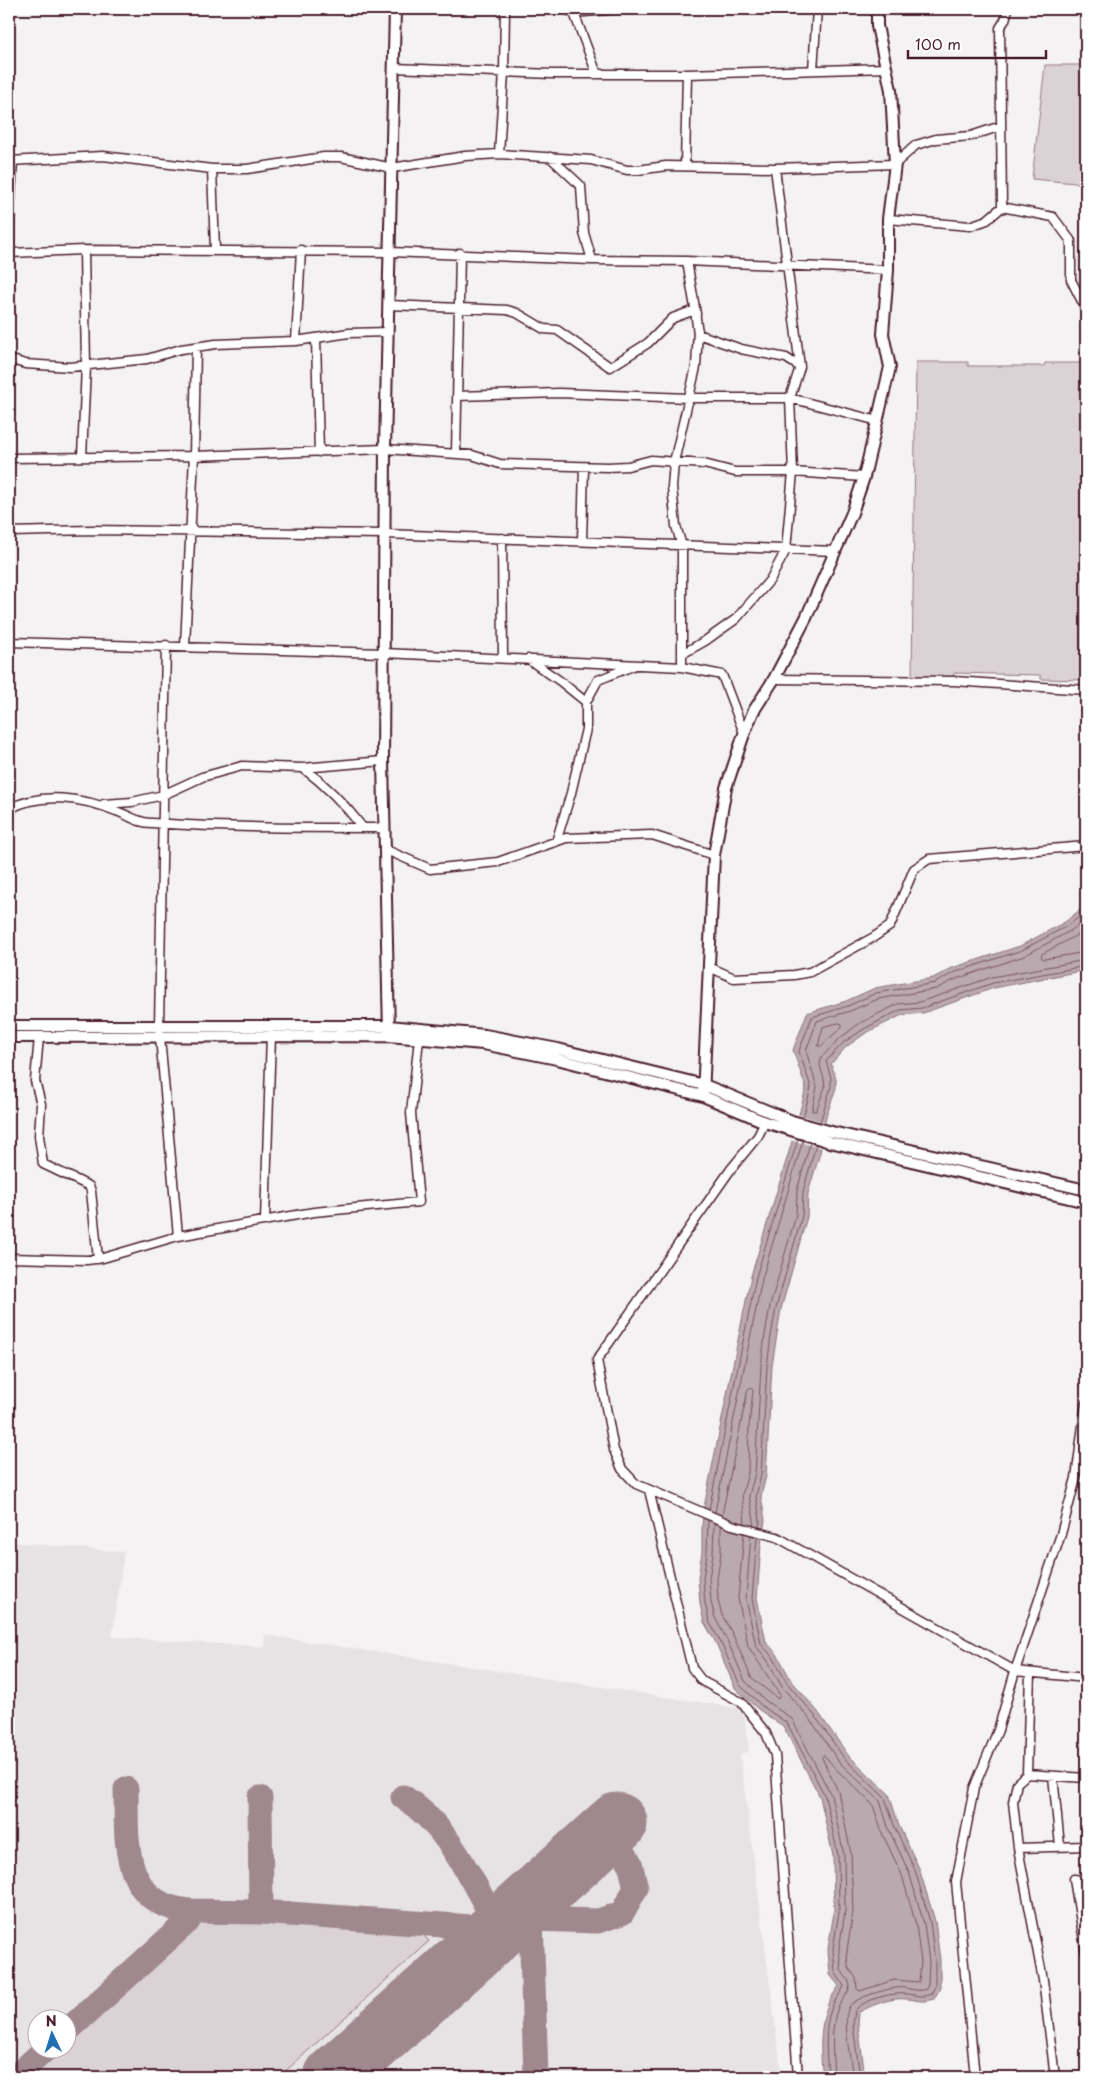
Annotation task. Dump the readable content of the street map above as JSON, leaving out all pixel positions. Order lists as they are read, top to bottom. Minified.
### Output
{"scale_bar":"100 m","north":"top"}
